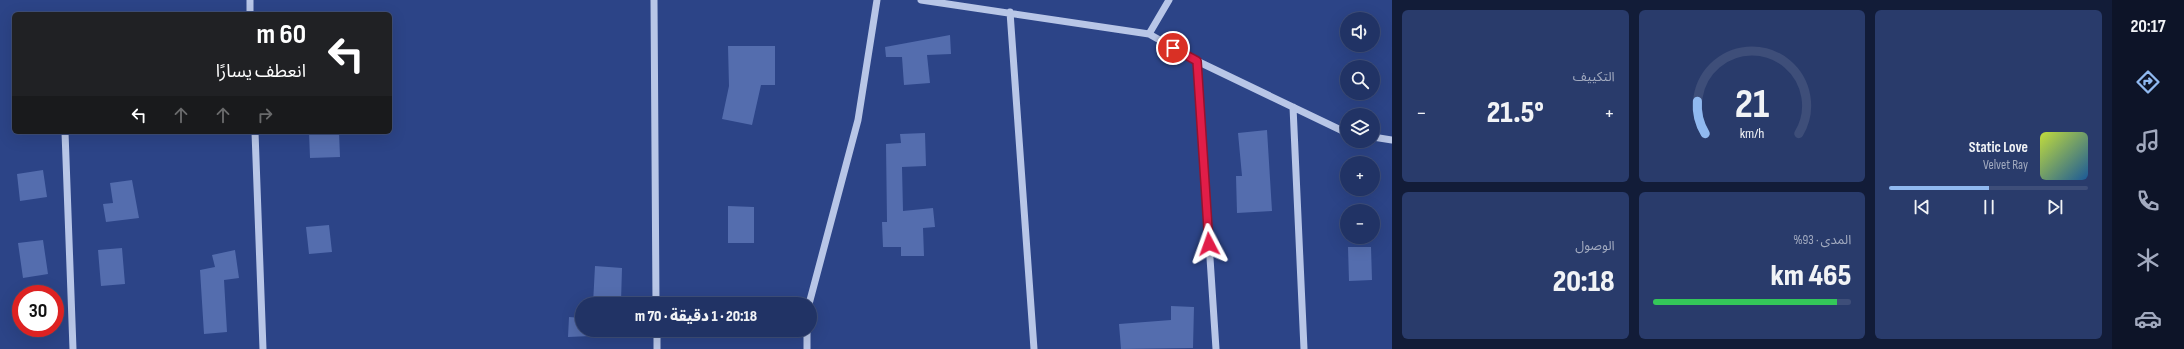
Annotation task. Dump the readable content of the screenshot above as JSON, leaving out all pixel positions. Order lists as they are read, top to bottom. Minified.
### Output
{"page":{"tabs":"20:17","tile":["التكييف",["المدى · 93%","465 km"],["الوصول","20:18"]],"map_buttons":["+","−"],"turn":["60 m","انعطف يسارًا"],"heat":["−","21.5°","+"],"song":["Static Love","Velvet Ray"],"limit":"30","trip":"20:18 · 1 دقيقة · 70 m","gauge":["21","km/h"]}}
